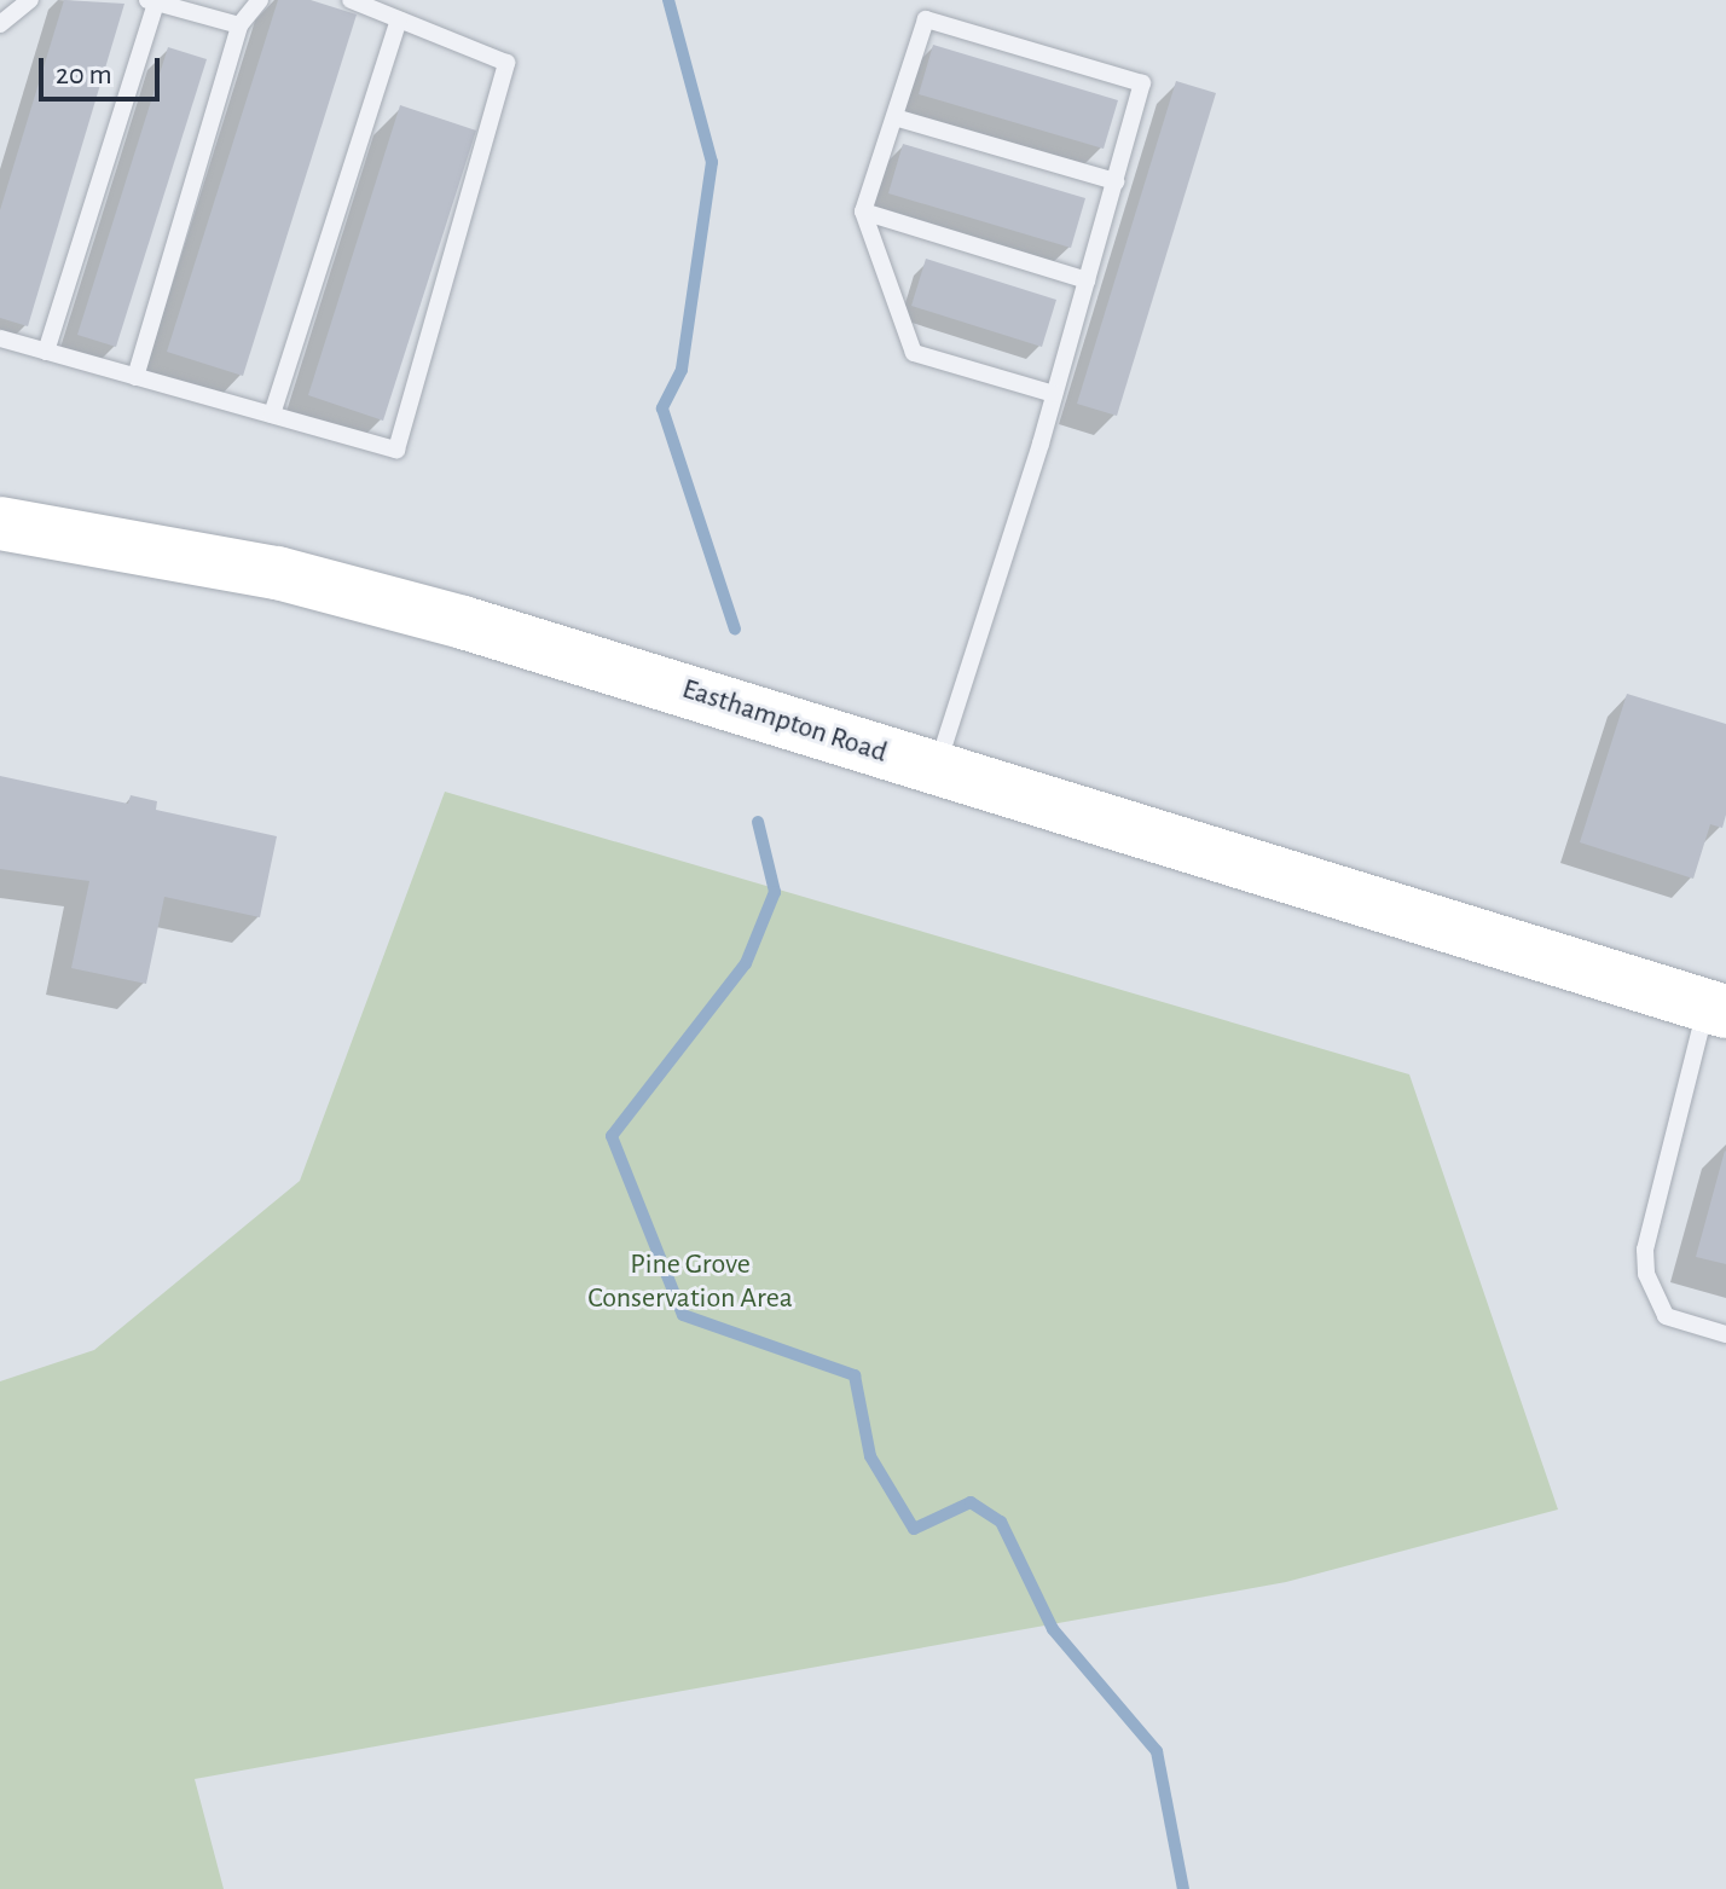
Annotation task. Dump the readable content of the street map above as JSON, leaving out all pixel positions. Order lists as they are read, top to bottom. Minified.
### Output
{"streets":{"main road":["Easthampton Road"]},"parks":["Pine Grove Conservation Area"],"scale_bar":"20 m"}
